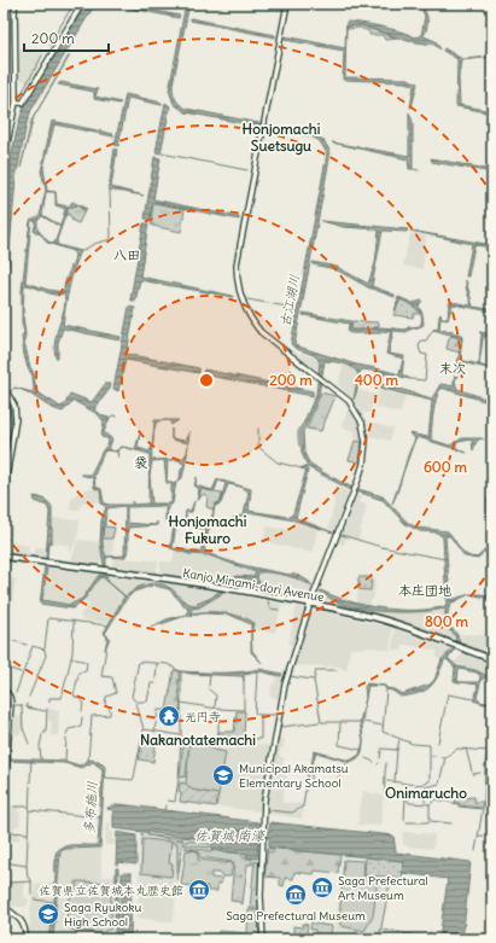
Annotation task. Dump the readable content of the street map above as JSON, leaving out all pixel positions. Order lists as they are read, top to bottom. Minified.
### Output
{"streets":{"highway":["Kanjo Minami-dori Avenue"]},"districts":["Honjomachi Suetsugu","八田","末次","袋","Honjomachi Fukuro","本庄団地","Nakanotatemachi","Onimarucho"],"water":["古江湖川","多布施川","佐賀城 南濠"],"places":{"temple":["光円寺"],"school or university":["Municipal Akamatsu Elementary School","Saga Ryukoku High School"],"museum":["Saga Prefectural Art Museum","佐賀県立佐賀城本丸歴史館","Saga Prefectural Museum"]},"scale_bar":"200 m","rings":["200 m","400 m","600 m","800 m"]}
